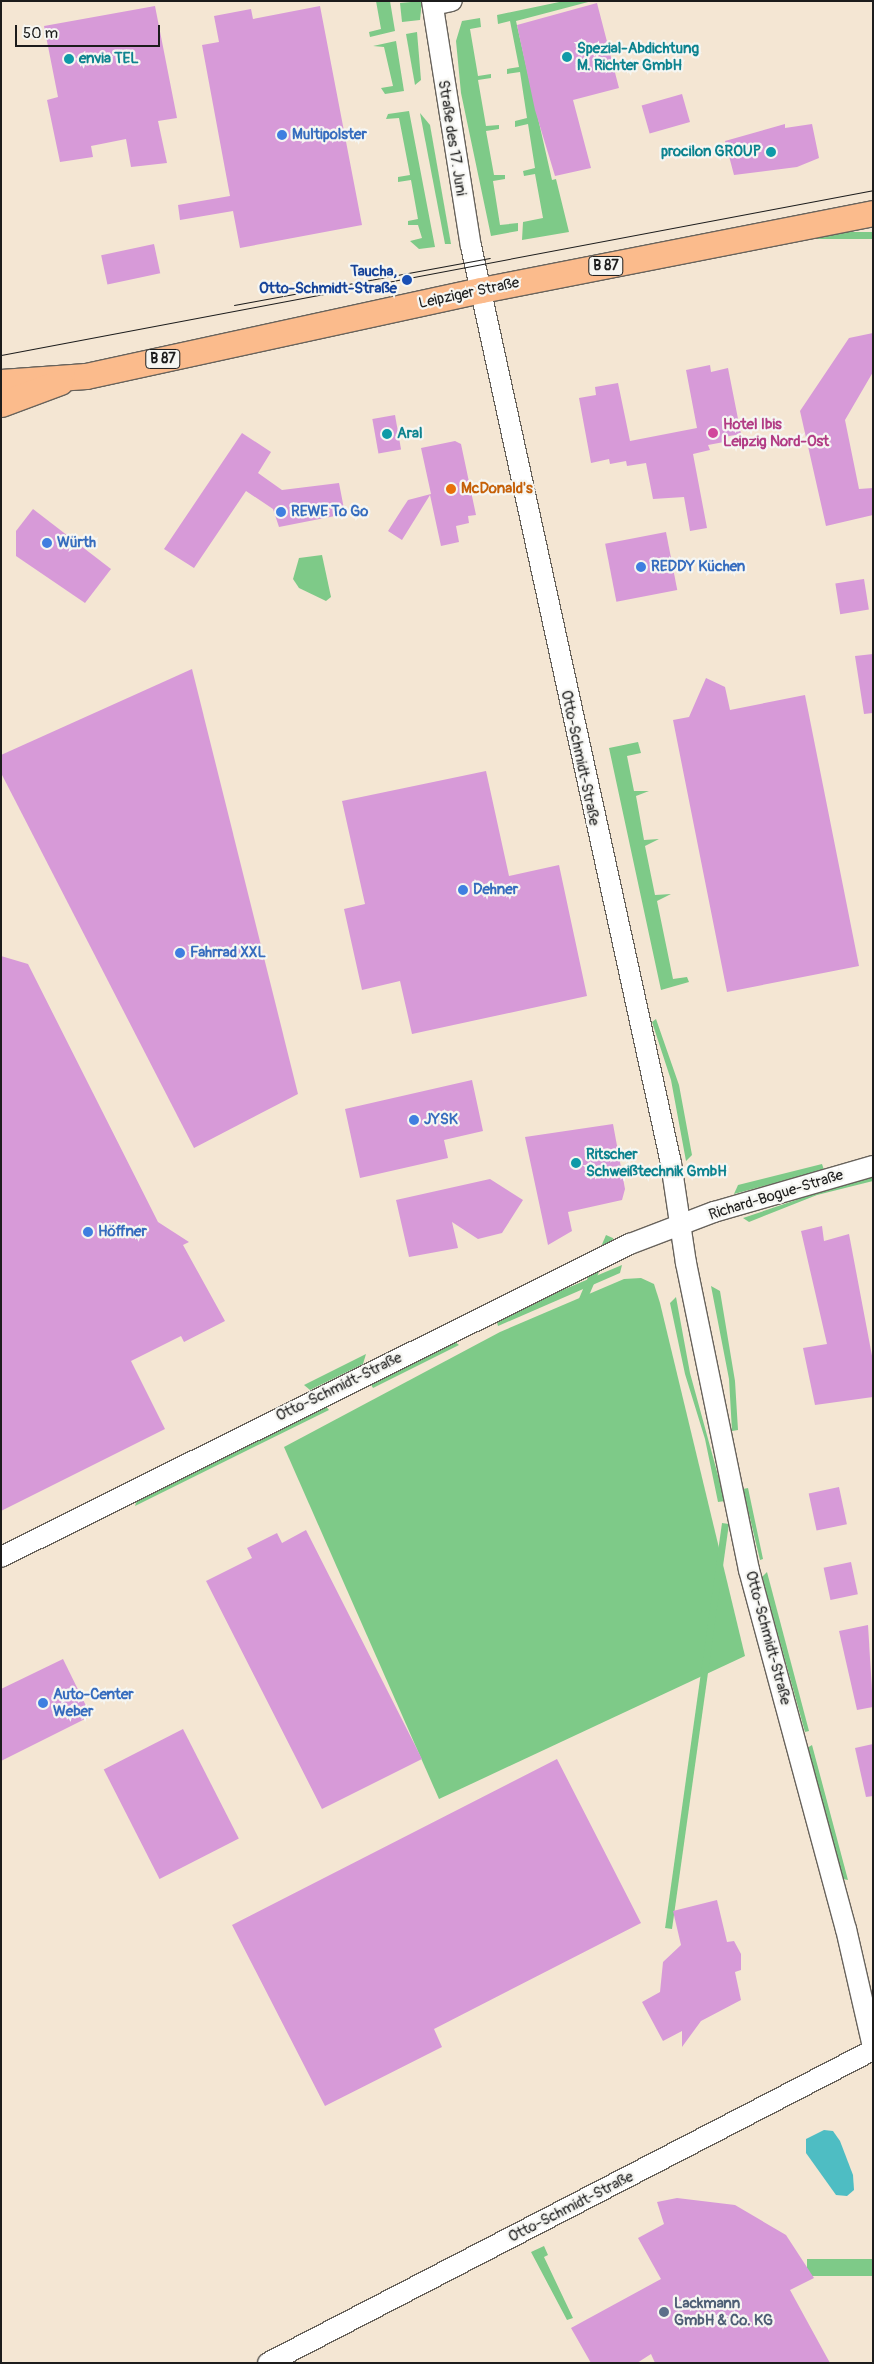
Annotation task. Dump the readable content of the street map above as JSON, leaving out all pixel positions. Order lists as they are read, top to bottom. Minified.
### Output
{"streets":{"main road":["B 87","Leipziger Straße"],"street":["Straße des 17. Juni","Otto-Schmidt-Straße","Richard-Bogue-Straße"]},"crossings":[["Straße des 17. Juni","Leipziger Straße"],["Straße des 17. Juni","Otto-Schmidt-Straße"],["Leipziger Straße","Otto-Schmidt-Straße"],["Otto-Schmidt-Straße","Richard-Bogue-Straße"]],"places":["Spezial-Abdichtung M. Richter GmbH","envia TEL","Multipolster","procilon GROUP","Taucha, Otto-Schmidt-Straße","Hotel Ibis Leipzig Nord-Ost","Aral","McDonald's","REWE To Go","Würth","REDDY Küchen","Dehner","Fahrrad XXL","JYSK","Ritscher Schweißtechnik GmbH","Höffner","Auto-Center Weber","Lackmann GmbH & Co. KG"],"scale_bar":"50 m"}
